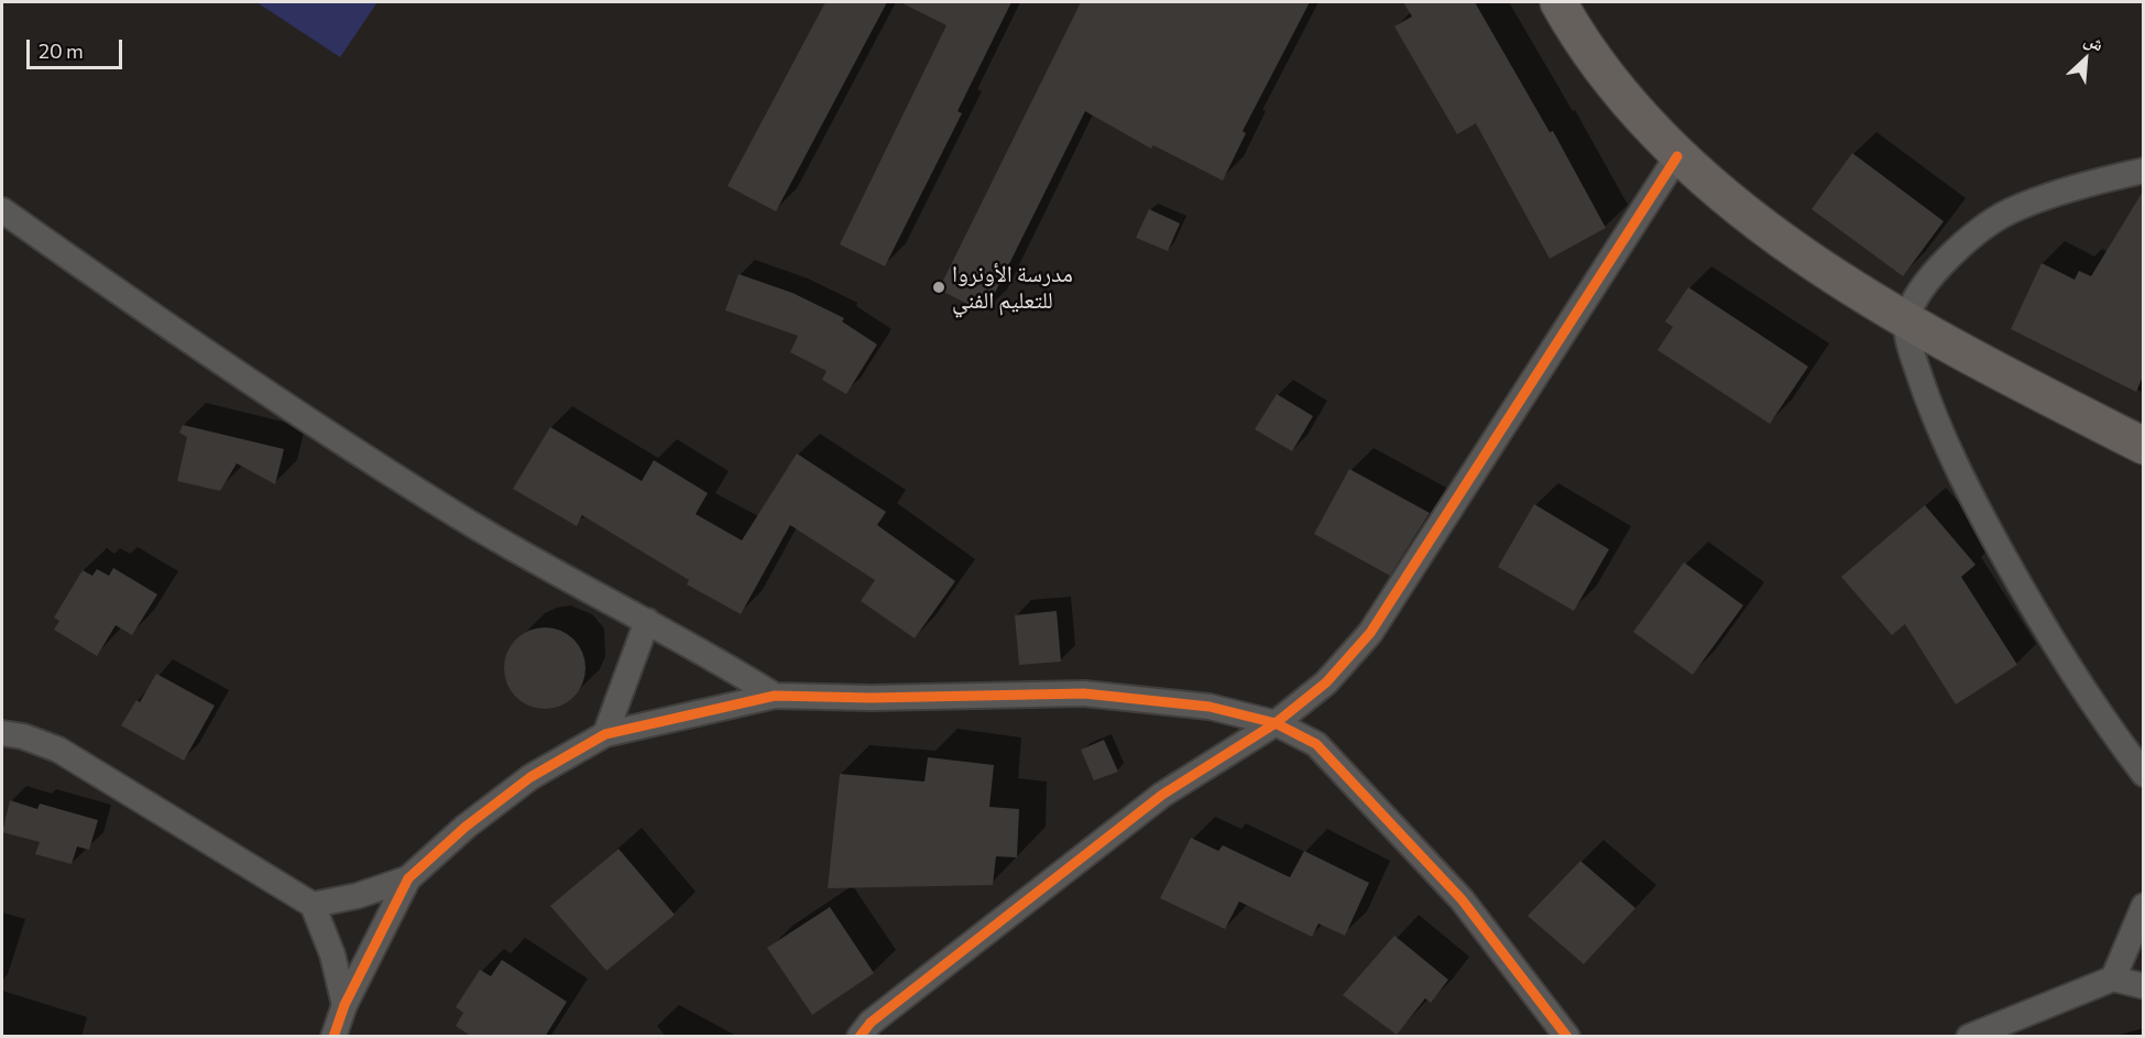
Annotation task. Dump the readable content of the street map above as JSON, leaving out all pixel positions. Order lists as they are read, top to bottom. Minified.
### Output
{"places":["مدرسة الأونروا للتعليم الفني"],"scale_bar":"20 m","north":"top right"}
